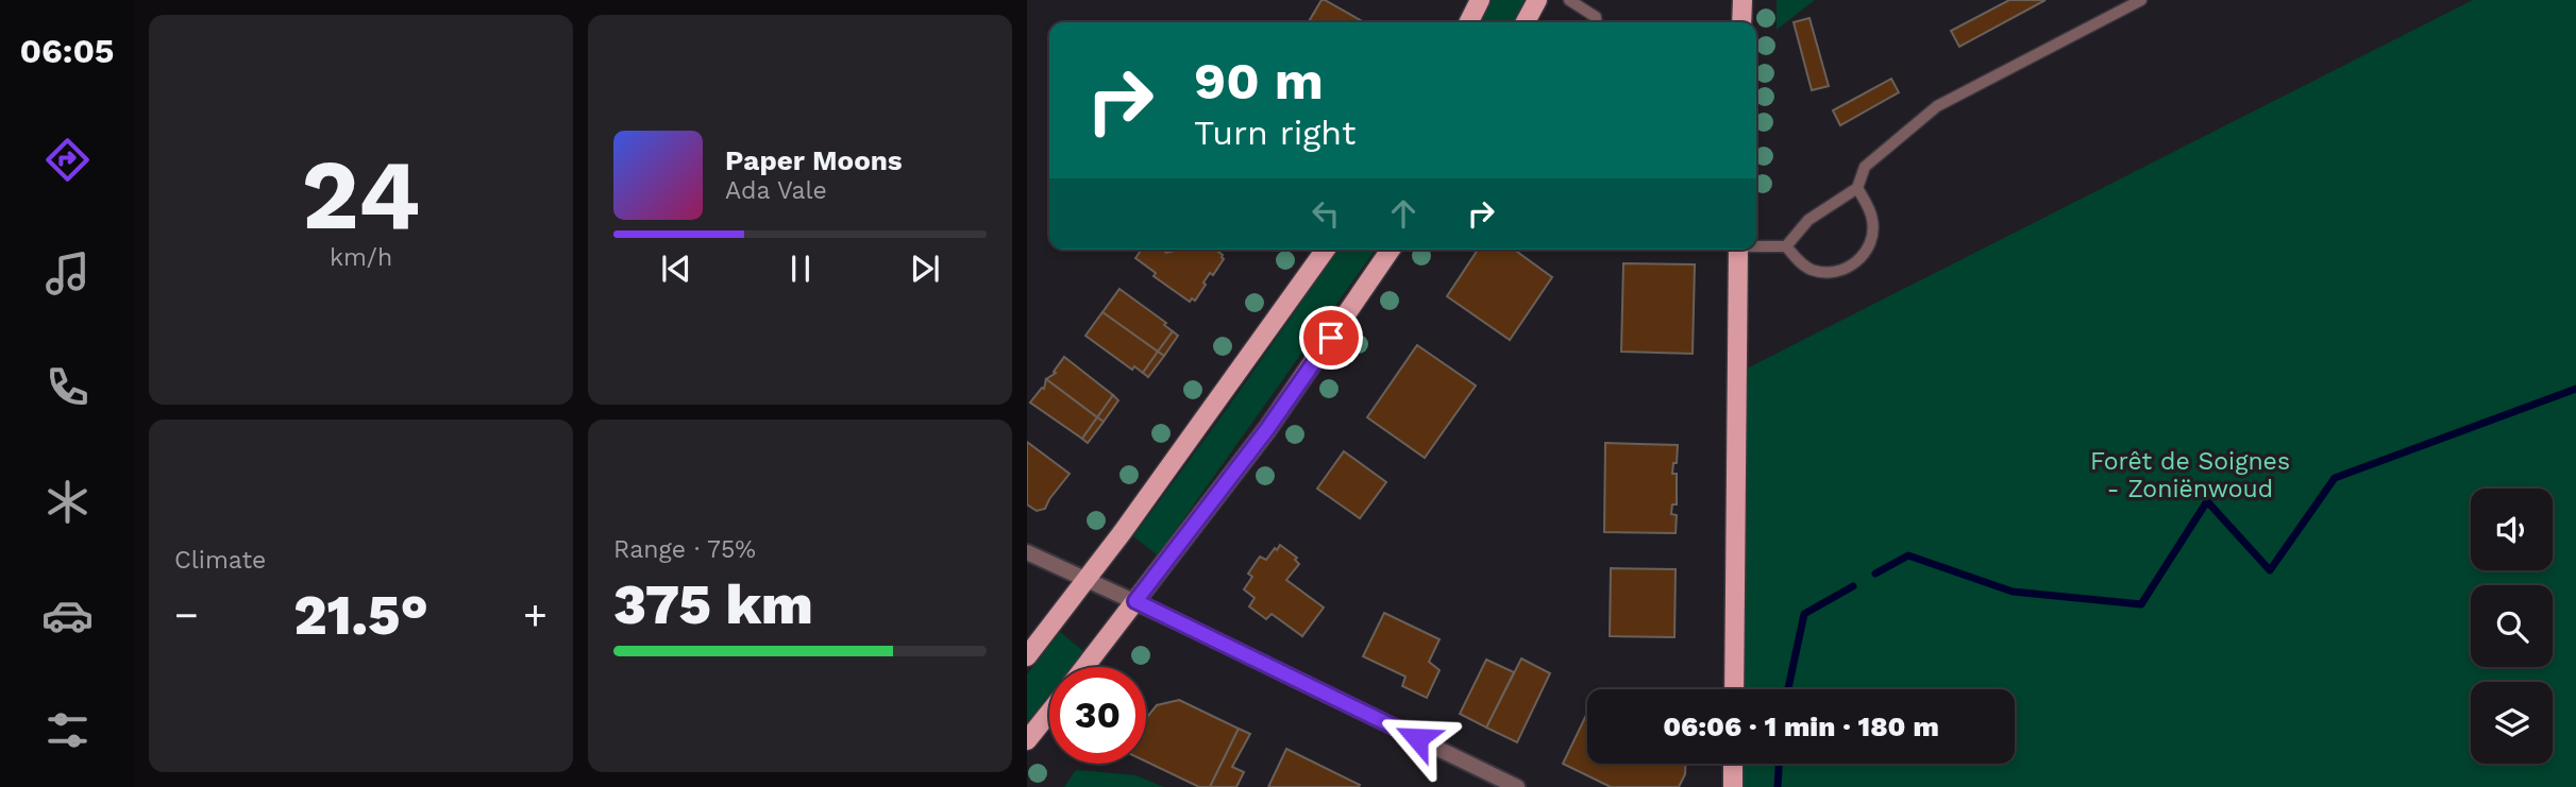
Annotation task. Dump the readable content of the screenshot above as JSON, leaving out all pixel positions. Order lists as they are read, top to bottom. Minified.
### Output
{"parks":["Forêt de Soignes - Zoniënwoud"],"page":{"tabs":"06:05","tile":[["24","km/h"],"Climate",["Range · 75%","375 km"]],"turn":["90 m","Turn right"],"song":["Paper Moons","Ada Vale"],"heat":["−","21.5°","+"],"limit":"30","trip":"06:06 · 1 min · 180 m"}}
